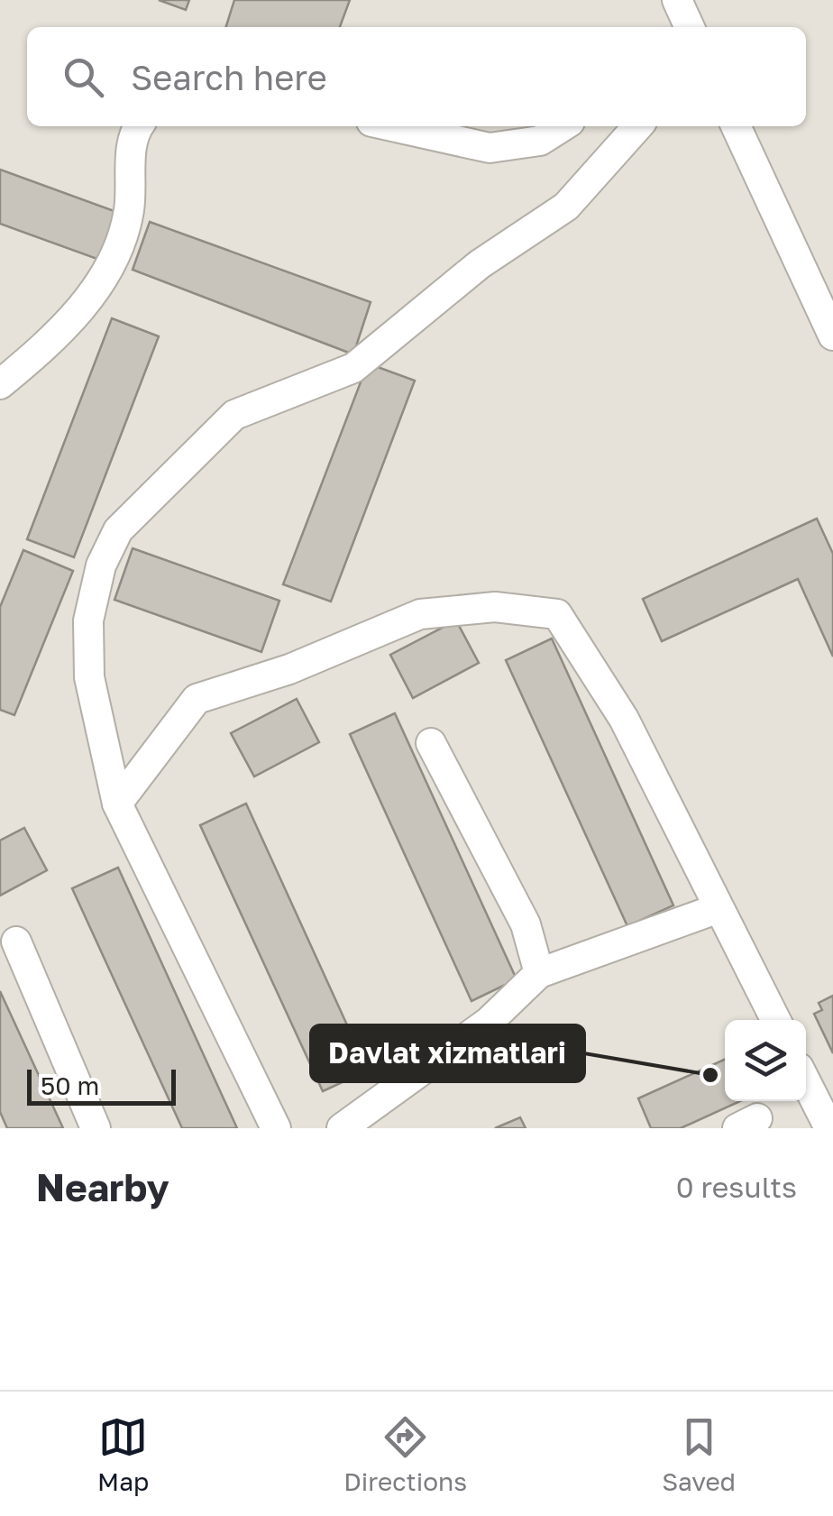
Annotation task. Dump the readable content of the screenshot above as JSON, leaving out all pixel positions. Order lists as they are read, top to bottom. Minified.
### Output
{"places":["Davlat xizmatlari"],"scale_bar":"50 m","page":{"search":"Search here","scale":"50 m","heading":["Nearby","0 results"],"nav":["Map","Directions","Saved"]}}
